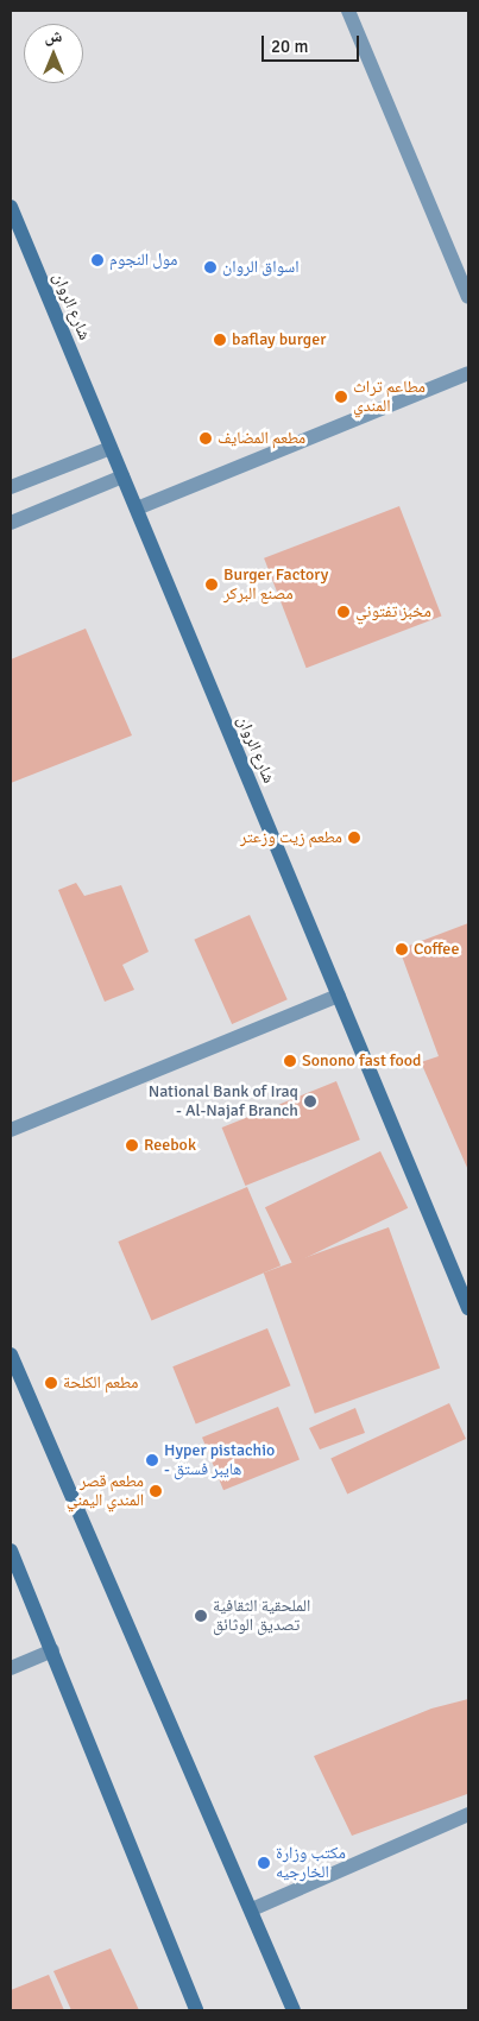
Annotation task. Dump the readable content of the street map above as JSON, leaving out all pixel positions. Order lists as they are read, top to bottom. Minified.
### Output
{"streets":{"main road":["شارع الروان"]},"places":["مول النجوم","اسواق الروان","baflay burger","مطاعم تراث المندي","مطعم المضايف","Burger Factory مصنع البركر","مخبز تفتوني","مطعم زيت وزعتر","Coffee","Sonono fast food","National Bank of Iraq - Al-Najaf Branch","Reebok","مطعم الكلحة","Hyper pistachio - هايبر فستق","مطعم قصر المندي اليمني","الملحقية الثقافية تصديق الوثائق","مكتب وزارة الخارجيه"],"scale_bar":"20 m","north":"top"}
